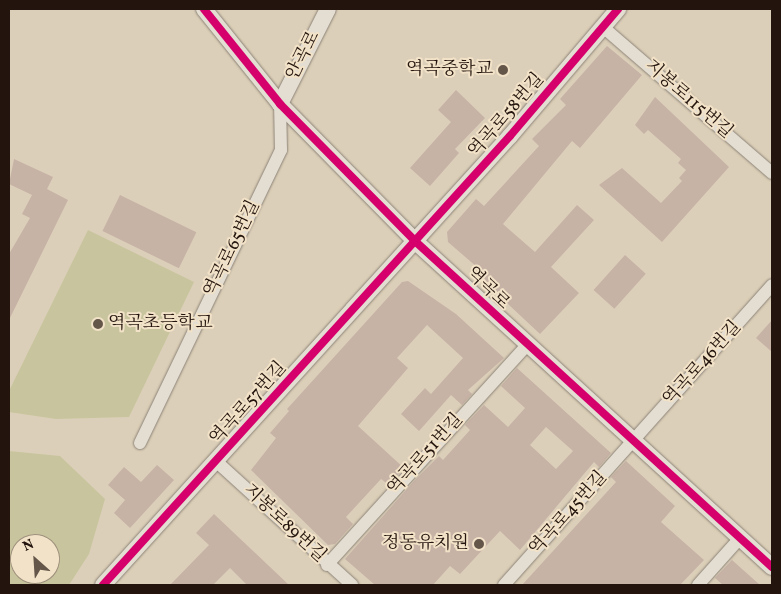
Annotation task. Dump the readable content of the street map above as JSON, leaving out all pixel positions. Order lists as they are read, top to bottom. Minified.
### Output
{"streets":{"street":["안곡로","지봉로115번길","역곡로58번길","역곡로65번길","역곡로","역곡로46번길","역곡로57번길","역곡로51번길","역곡로45번길","지봉로89번길"]},"crossings":[["안곡로","역곡로65번길"],["안곡로","역곡로"],["지봉로115번길","역곡로58번길"],["역곡로58번길","역곡로"],["역곡로58번길","역곡로57번길"],["역곡로65번길","역곡로"],["역곡로","역곡로46번길"],["역곡로","역곡로57번길"],["역곡로","역곡로51번길"],["역곡로","역곡로45번길"],["역곡로46번길","역곡로45번길"],["역곡로57번길","지봉로89번길"],["역곡로51번길","지봉로89번길"]],"places":["역곡중학교","역곡초등학교","정동유치원"],"north":"top left"}
